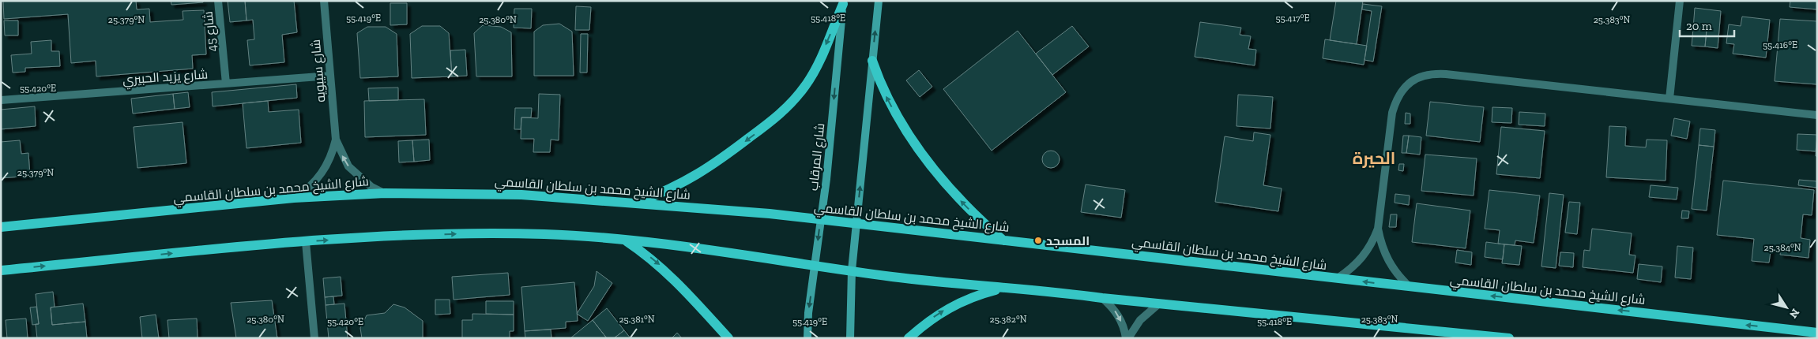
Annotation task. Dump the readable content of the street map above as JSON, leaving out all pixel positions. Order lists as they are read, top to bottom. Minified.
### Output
{"streets":{"main road":["شارع المرقاب","شارع الشيخ محمد بن سلطان القاسمي"],"street":["شارع 45","شارع سيبويه","شارع يزيد الحبيري"]},"crossings":[["شارع 45","شارع يزيد الحبيري"],["شارع سيبويه","شارع يزيد الحبيري"],["شارع سيبويه","شارع الشيخ محمد بن سلطان القاسمي"],["شارع المرقاب","شارع الشيخ محمد بن سلطان القاسمي"]],"districts":["الحيرة"],"places":["المسجد"],"scale_bar":"20 m","north":"bottom right","coordinates":["55.419°E","55.418°E","55.417°E","25.379°N","25.380°N","25.383°N","55.416°E","55.420°E","25.384°N","25.381°N","25.382°N"]}
